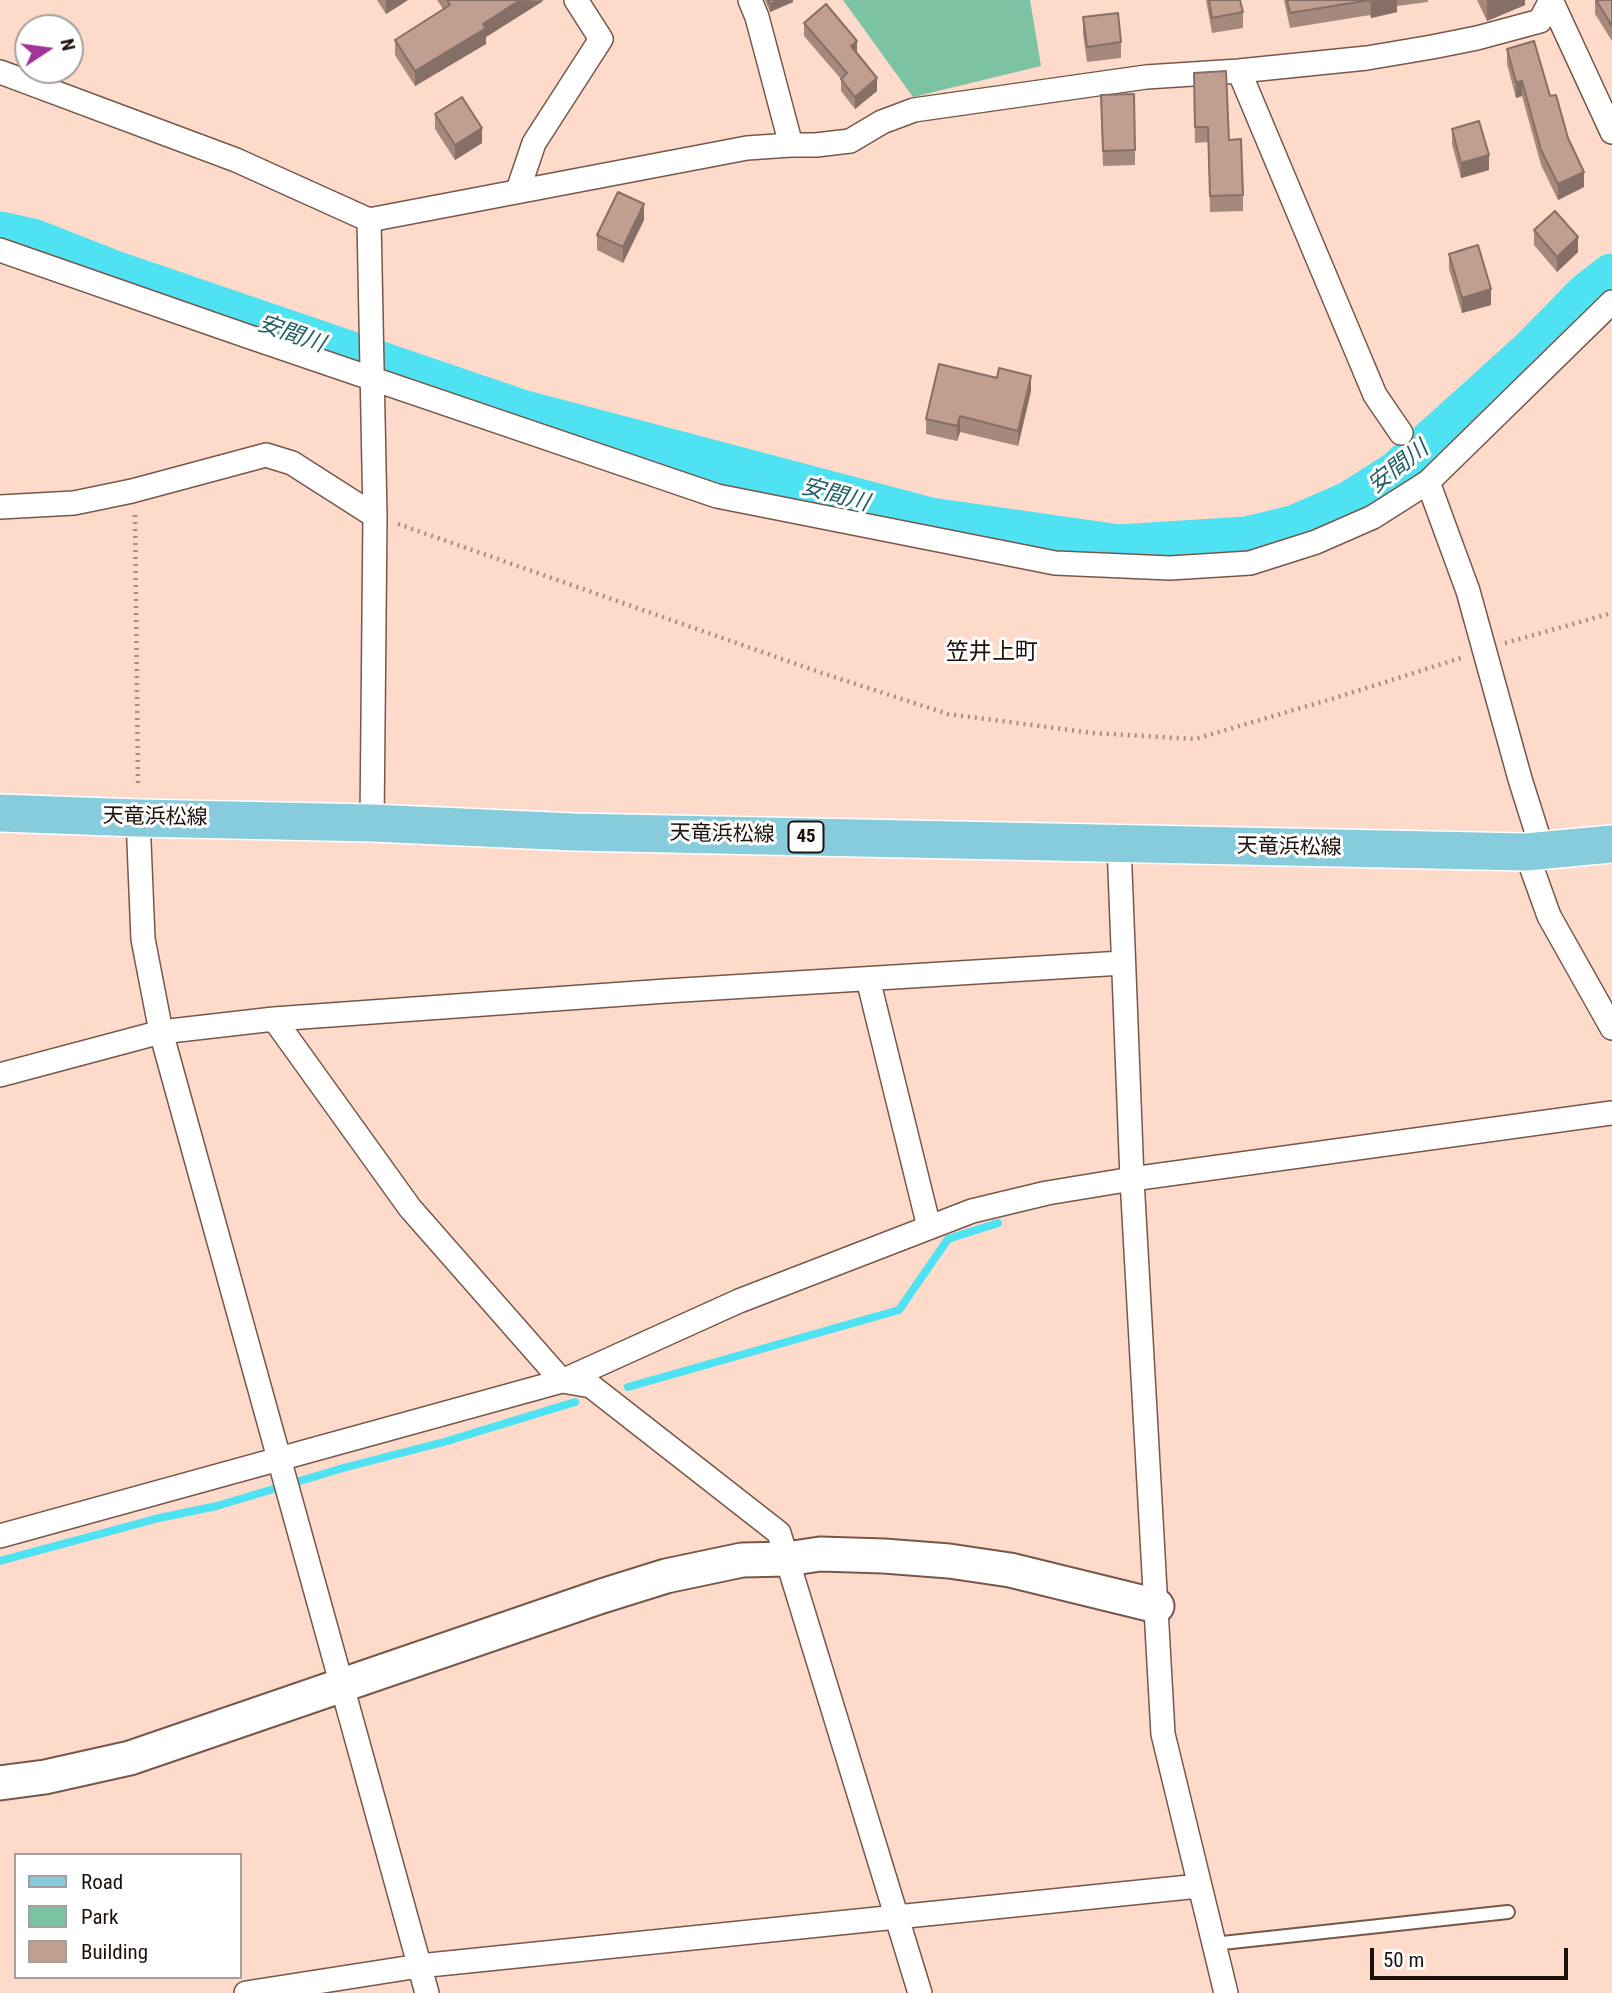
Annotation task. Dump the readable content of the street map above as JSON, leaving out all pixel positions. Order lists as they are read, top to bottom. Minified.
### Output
{"streets":{"main road":["天竜浜松線","45"]},"districts":["笠井上町"],"water":["安間川"],"legend":["Road","Park","Building"],"scale_bar":"50 m","north":"right"}
